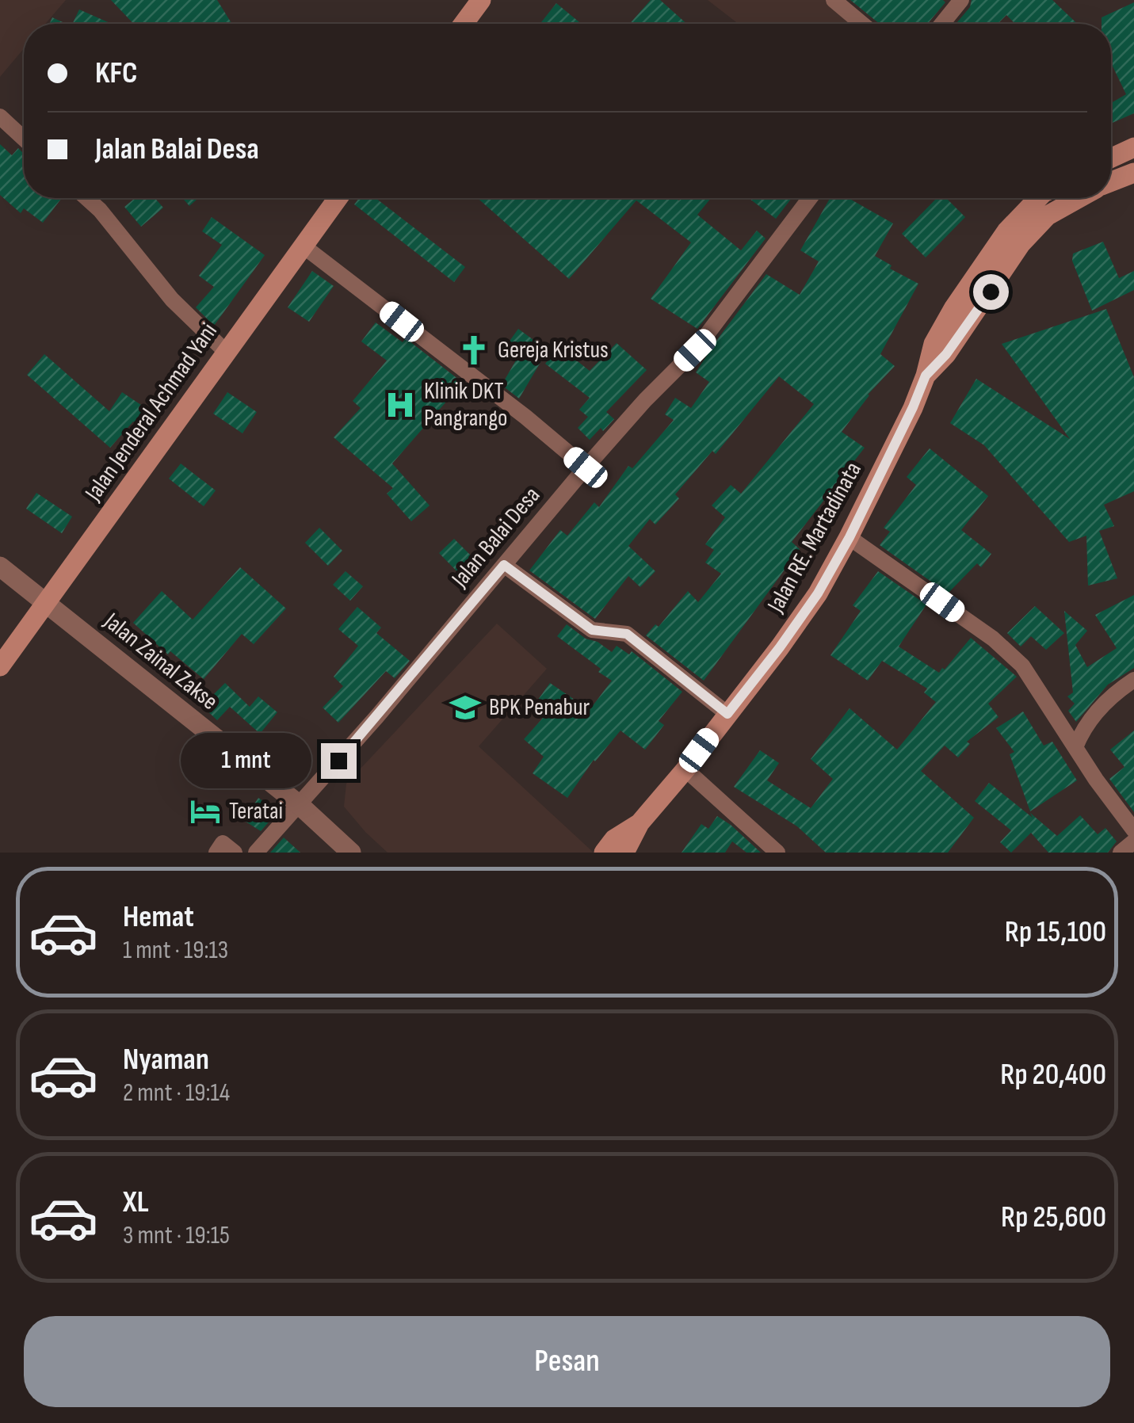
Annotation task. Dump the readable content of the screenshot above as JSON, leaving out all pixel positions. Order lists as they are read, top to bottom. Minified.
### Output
{"streets":{"main road":["Jalan Jenderal Achmad Yani","Jalan RE. Martadinata"],"street":["Jalan Balai Desa","Jalan Zainal Zakse"]},"crossings":[["Jalan Jenderal Achmad Yani","Jalan Zainal Zakse"],["Jalan Balai Desa","Jalan Zainal Zakse"]],"places":{"church":["Gereja Kristus"],"hospital":["Klinik DKT Pangrango"],"school or university":["BPK Penabur"],"hotel":["Teratai"]},"page":{"banner":["KFC","Jalan Balai Desa"],"bubble":"1 mnt","list":[{"name":"Hemat","note":"1 mnt · 19:13","value":"Rp 15,100"},{"name":"Nyaman","note":"2 mnt · 19:14","value":"Rp 20,400"},{"name":"XL","note":"3 mnt · 19:15","value":"Rp 25,600"}],"buttons":"Pesan"}}
